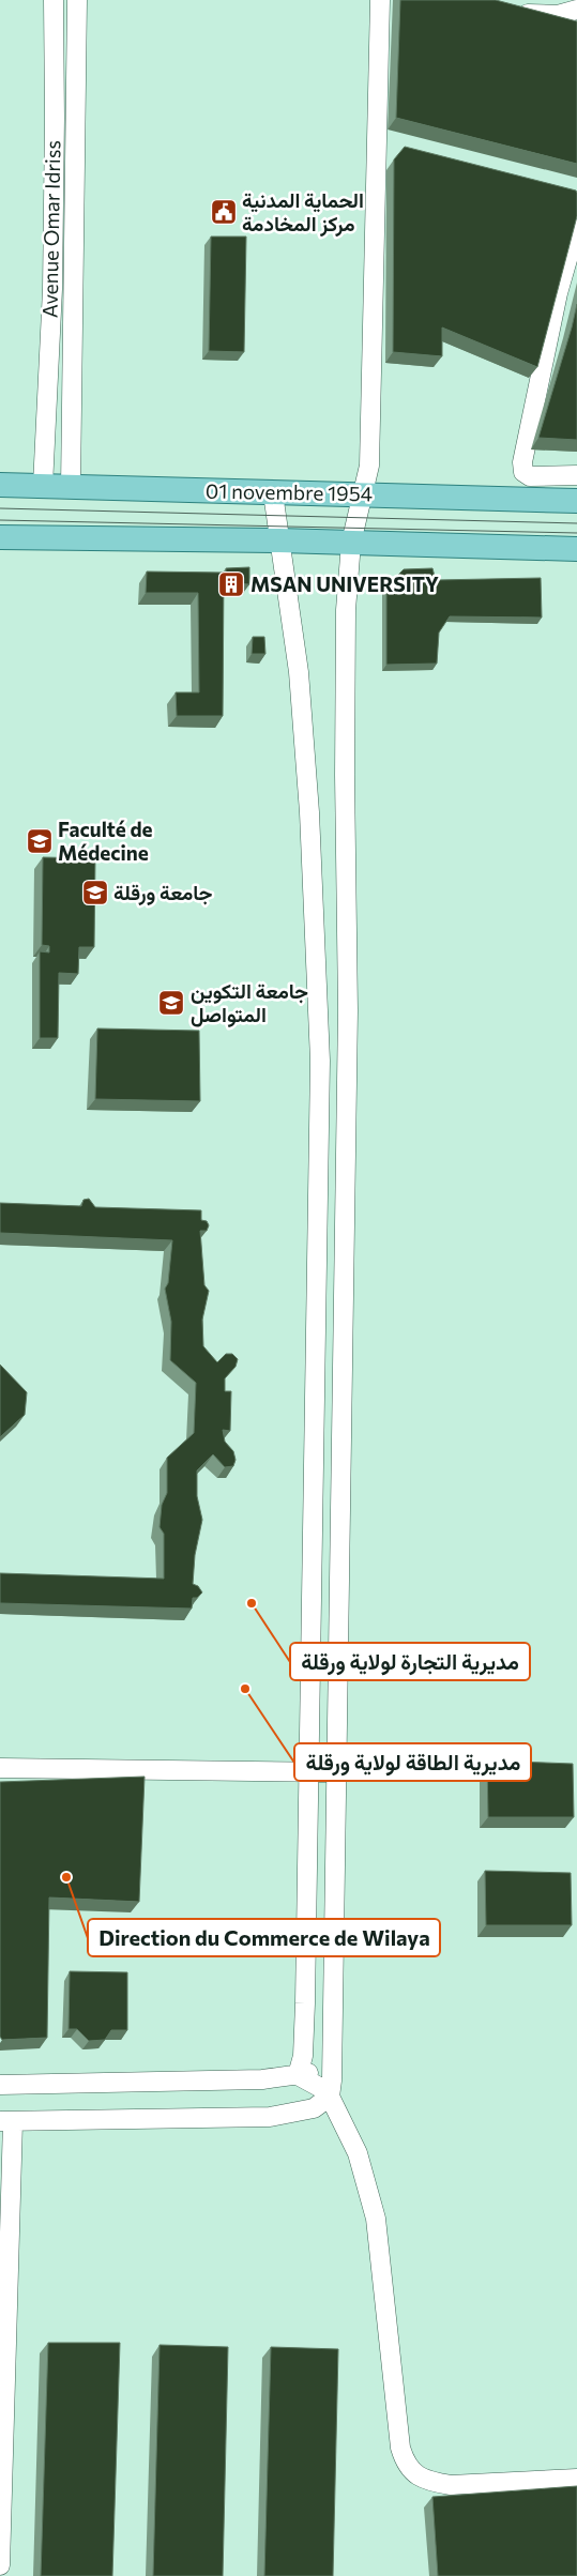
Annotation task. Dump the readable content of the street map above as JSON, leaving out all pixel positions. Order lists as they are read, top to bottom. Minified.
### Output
{"streets":{"main road":["01 novembre 1954"],"street":["Avenue Omar Idriss"]},"crossings":[["Avenue Omar Idriss","01 novembre 1954"]],"places":{"public building":["الحماية المدنية مركز المخادمة"],"building":["MSAN UNIVERSITY"],"school or university":["Faculté de Médecine","جامعة ورقلة","جامعة التكوين المتواصل"],"other":["مديرية التجارة لولاية ورقلة","مديرية الطاقة لولاية ورقلة","Direction du Commerce de Wilaya"]}}
